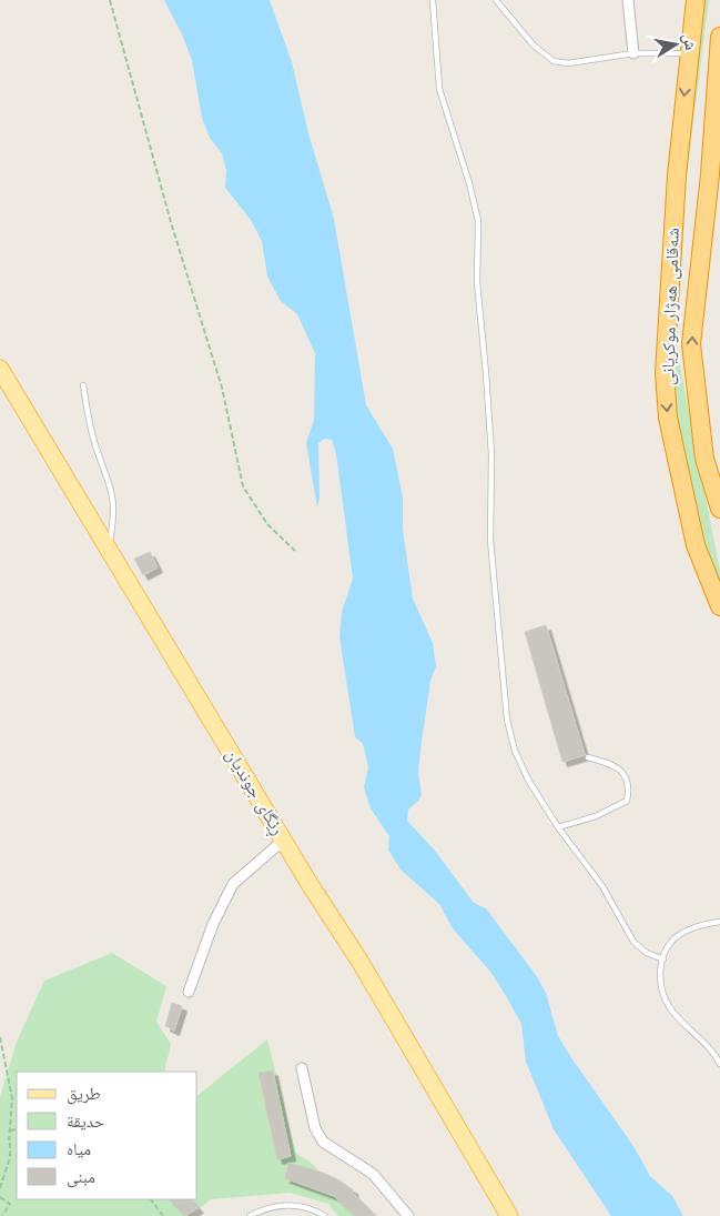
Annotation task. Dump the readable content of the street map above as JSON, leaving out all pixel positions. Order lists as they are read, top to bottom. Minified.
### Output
{"streets":{"highway":["شەقامی ھەژار موکریانی"],"main road":["ڕێگای جوندیان"]},"legend":["طريق","حديقة","مياه","مبنى"],"north":"right"}
